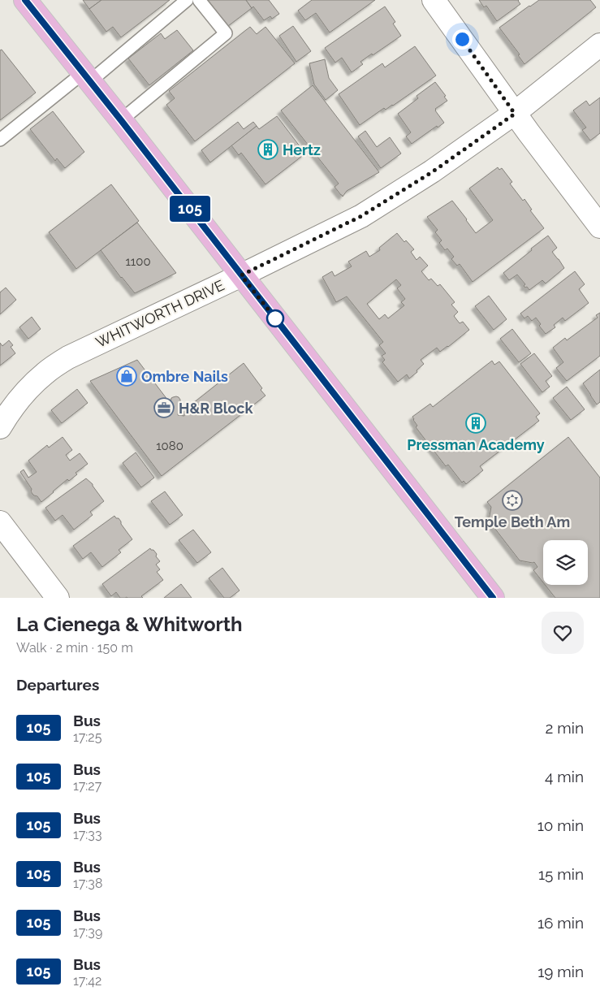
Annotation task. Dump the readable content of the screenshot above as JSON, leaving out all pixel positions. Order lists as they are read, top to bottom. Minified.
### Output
{"streets":{"street":["WHITWORTH DRIVE"]},"places":{"building":["Hertz","Pressman Academy"],"shop":["Ombre Nails"],"office":["H&R Block"],"synagogue":["Temple Beth Am"]},"lines":["bus line 105"],"house_numbers":["1100","1080"],"page":{"on_map":"105","heading":[["La Cienega & Whitworth","Walk · 2 min · 150 m"],"Departures"],"list":[{"mark":"105","name":"Bus","note":"17:25","value":"2 min"},{"mark":"105","name":"Bus","note":"17:27","value":"4 min"},{"mark":"105","name":"Bus","note":"17:33","value":"10 min"},{"mark":"105","name":"Bus","note":"17:38","value":"15 min"},{"mark":"105","name":"Bus","note":"17:39","value":"16 min"},{"mark":"105","name":"Bus","note":"17:42","value":"19 min"}]}}
